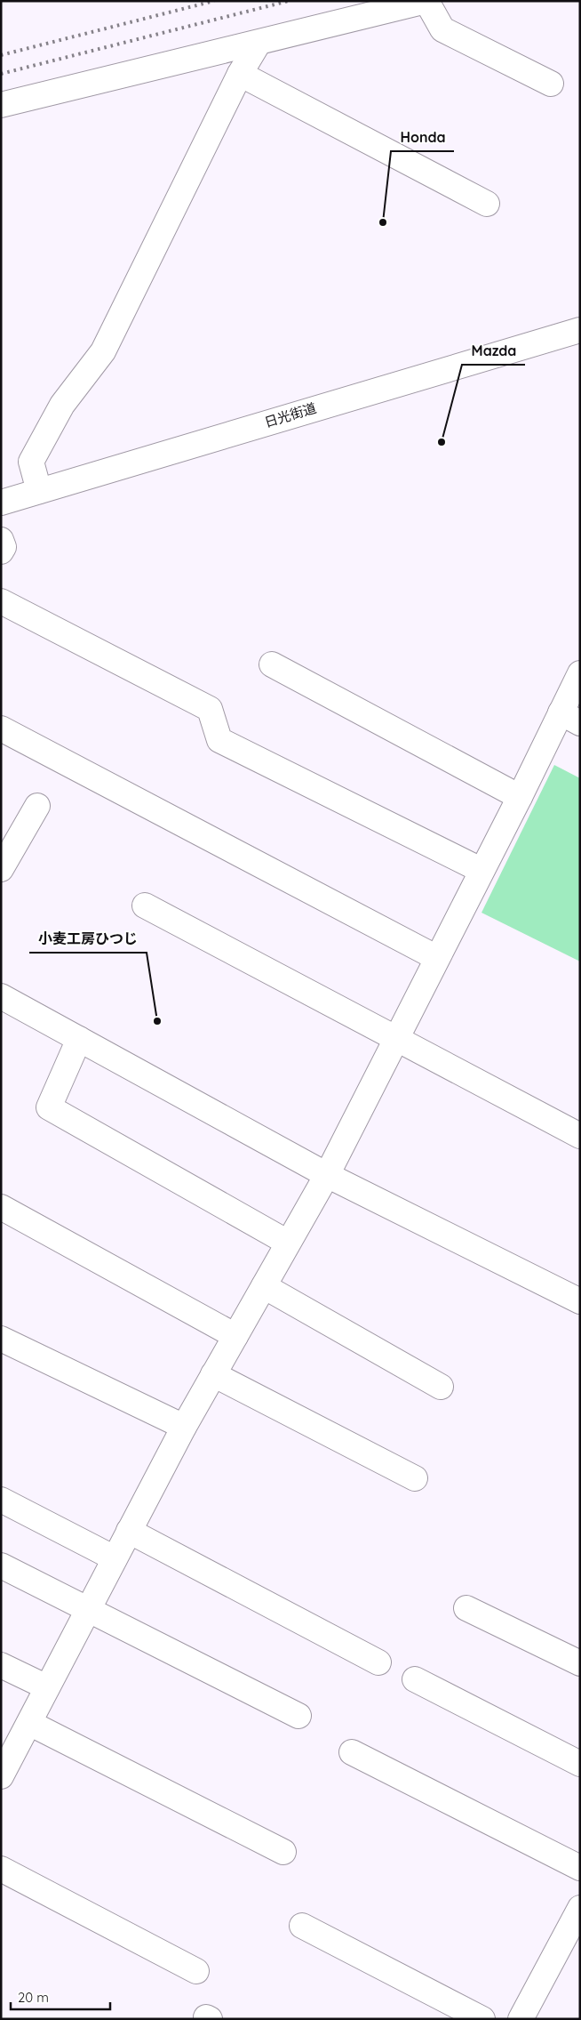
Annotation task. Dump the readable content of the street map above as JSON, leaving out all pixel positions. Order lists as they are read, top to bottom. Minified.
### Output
{"streets":{"street":["日光街道"]},"places":["Honda","Mazda","小麦工房ひつじ"],"scale_bar":"20 m"}
